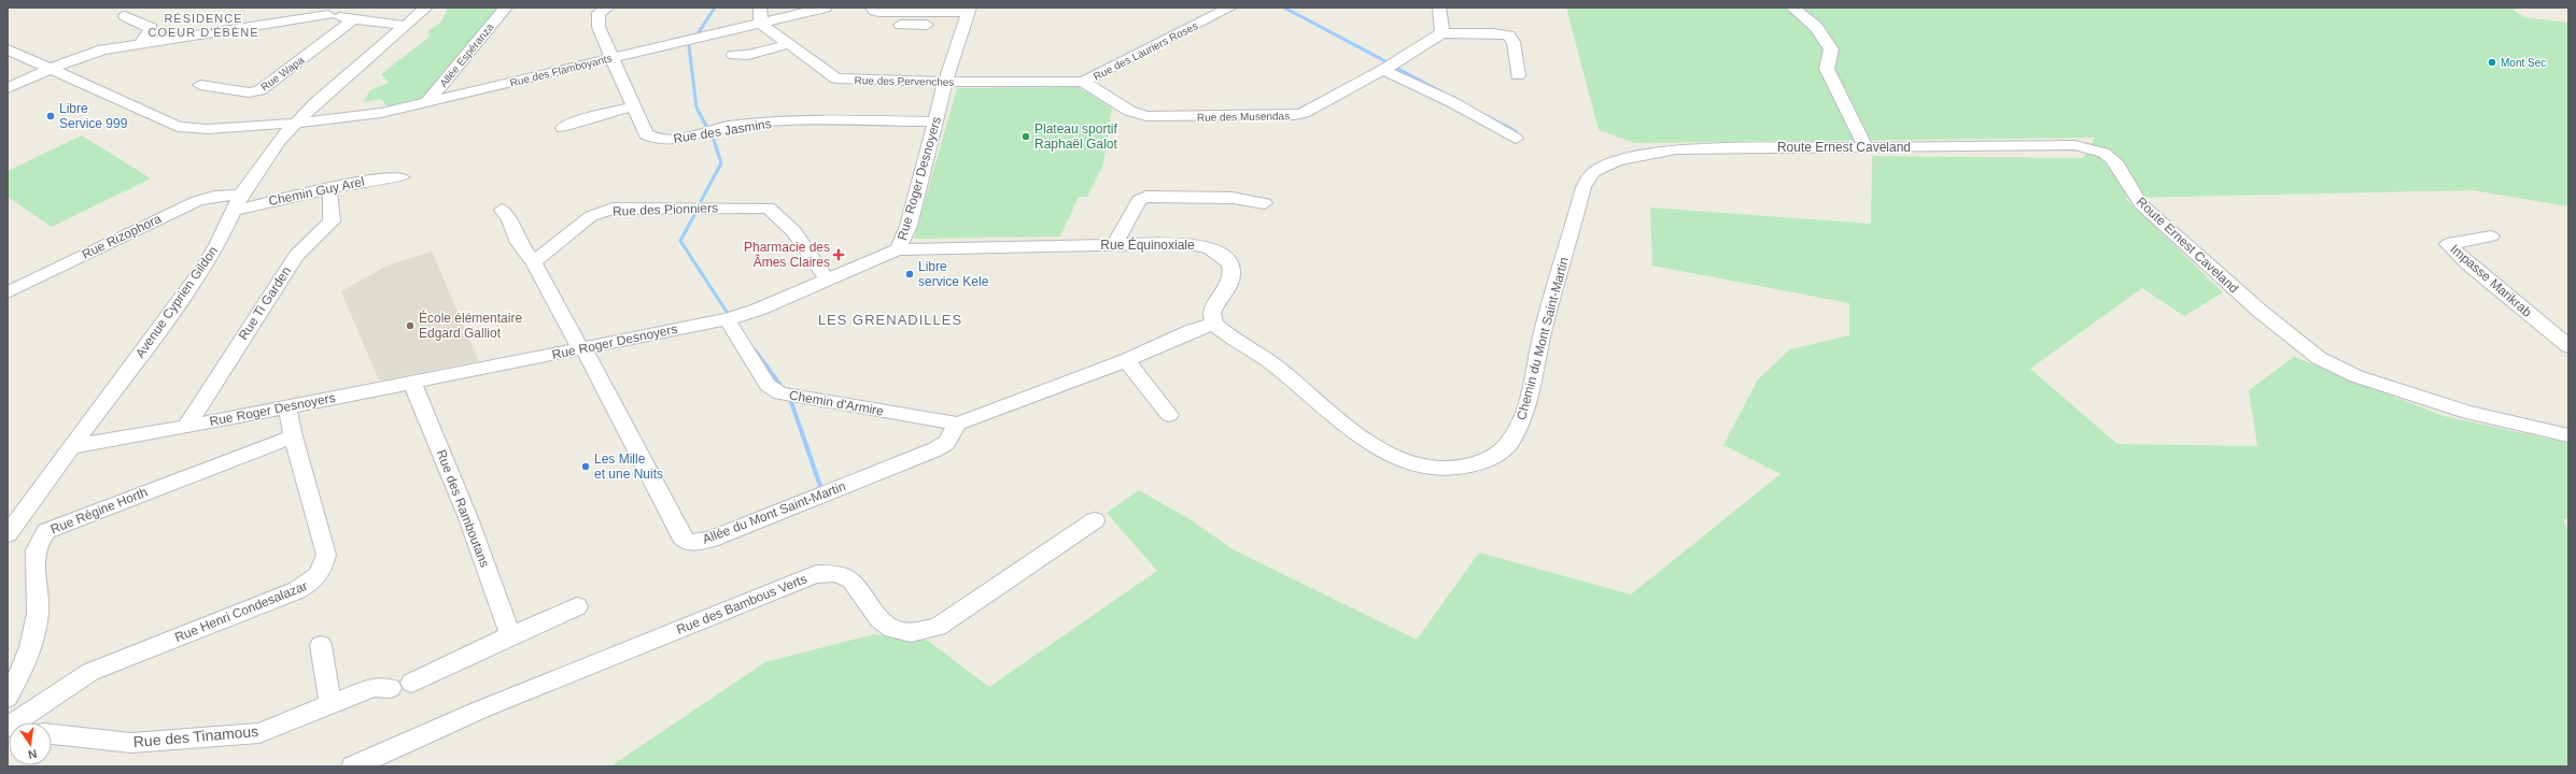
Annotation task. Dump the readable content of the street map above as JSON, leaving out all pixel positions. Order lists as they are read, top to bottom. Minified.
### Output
{"streets":{"street":["Rue des Lauriers Roses","Allée Espéranza","Rue des Flamboyants","Rue Wapa","Rue des Pervenches","Rue des Musendas","Rue des Jasmins","Route Ernest Caveland","Rue Roger Desnoyers","Chemin Guy Arel","Rue des Pionniers","Rue Rizophora","Rue Équinoxiale","Impasse Marikrab","Avenue Cyprien Gildon","Rue Ti Garden","Chemin du Mont Saint-Martin","Chemin d'Armire","Rue des Ramboutans","Rue Régine Horth","Allée du Mont Saint-Martin","Rue des Bambous Verts","Rue Henri Condesalazar","Rue des Tinamous"]},"crossings":[["Rue des Lauriers Roses","Rue des Pervenches"],["Rue des Lauriers Roses","Rue des Musendas"],["Allée Espéranza","Rue des Flamboyants"],["Rue des Flamboyants","Rue des Pervenches"],["Rue des Flamboyants","Rue des Jasmins"],["Rue des Flamboyants","Avenue Cyprien Gildon"],["Rue des Pervenches","Rue des Musendas"],["Rue des Pervenches","Rue Roger Desnoyers"],["Rue des Jasmins","Rue Roger Desnoyers"],["Route Ernest Caveland","Chemin du Mont Saint-Martin"],["Rue Roger Desnoyers","Rue des Pionniers"],["Rue Roger Desnoyers","Rue Équinoxiale"],["Rue Roger Desnoyers","Avenue Cyprien Gildon"],["Rue Roger Desnoyers","Rue Ti Garden"],["Rue Roger Desnoyers","Chemin d'Armire"],["Rue Roger Desnoyers","Rue des Ramboutans"],["Rue Roger Desnoyers","Allée du Mont Saint-Martin"],["Rue Roger Desnoyers","Rue Henri Condesalazar"],["Chemin Guy Arel","Avenue Cyprien Gildon"],["Chemin Guy Arel","Rue Ti Garden"],["Rue Rizophora","Avenue Cyprien Gildon"],["Rue Équinoxiale","Chemin du Mont Saint-Martin"],["Chemin d'Armire","Allée du Mont Saint-Martin"],["Rue des Ramboutans","Rue des Tinamous"],["Rue Régine Horth","Rue Henri Condesalazar"]],"districts":["RÉSIDENCE COEUR D'ÉBÈNE","LES GRENADILLES"],"places":{"other":["Mont Sec","Libre Service 999","Plateau sportif Raphaël Galot","Libre service Kele","École élémentaire Edgard Galliot","Les Mille et une Nuits"],"health":["Pharmacie des Âmes Claires"]},"north":"bottom"}
